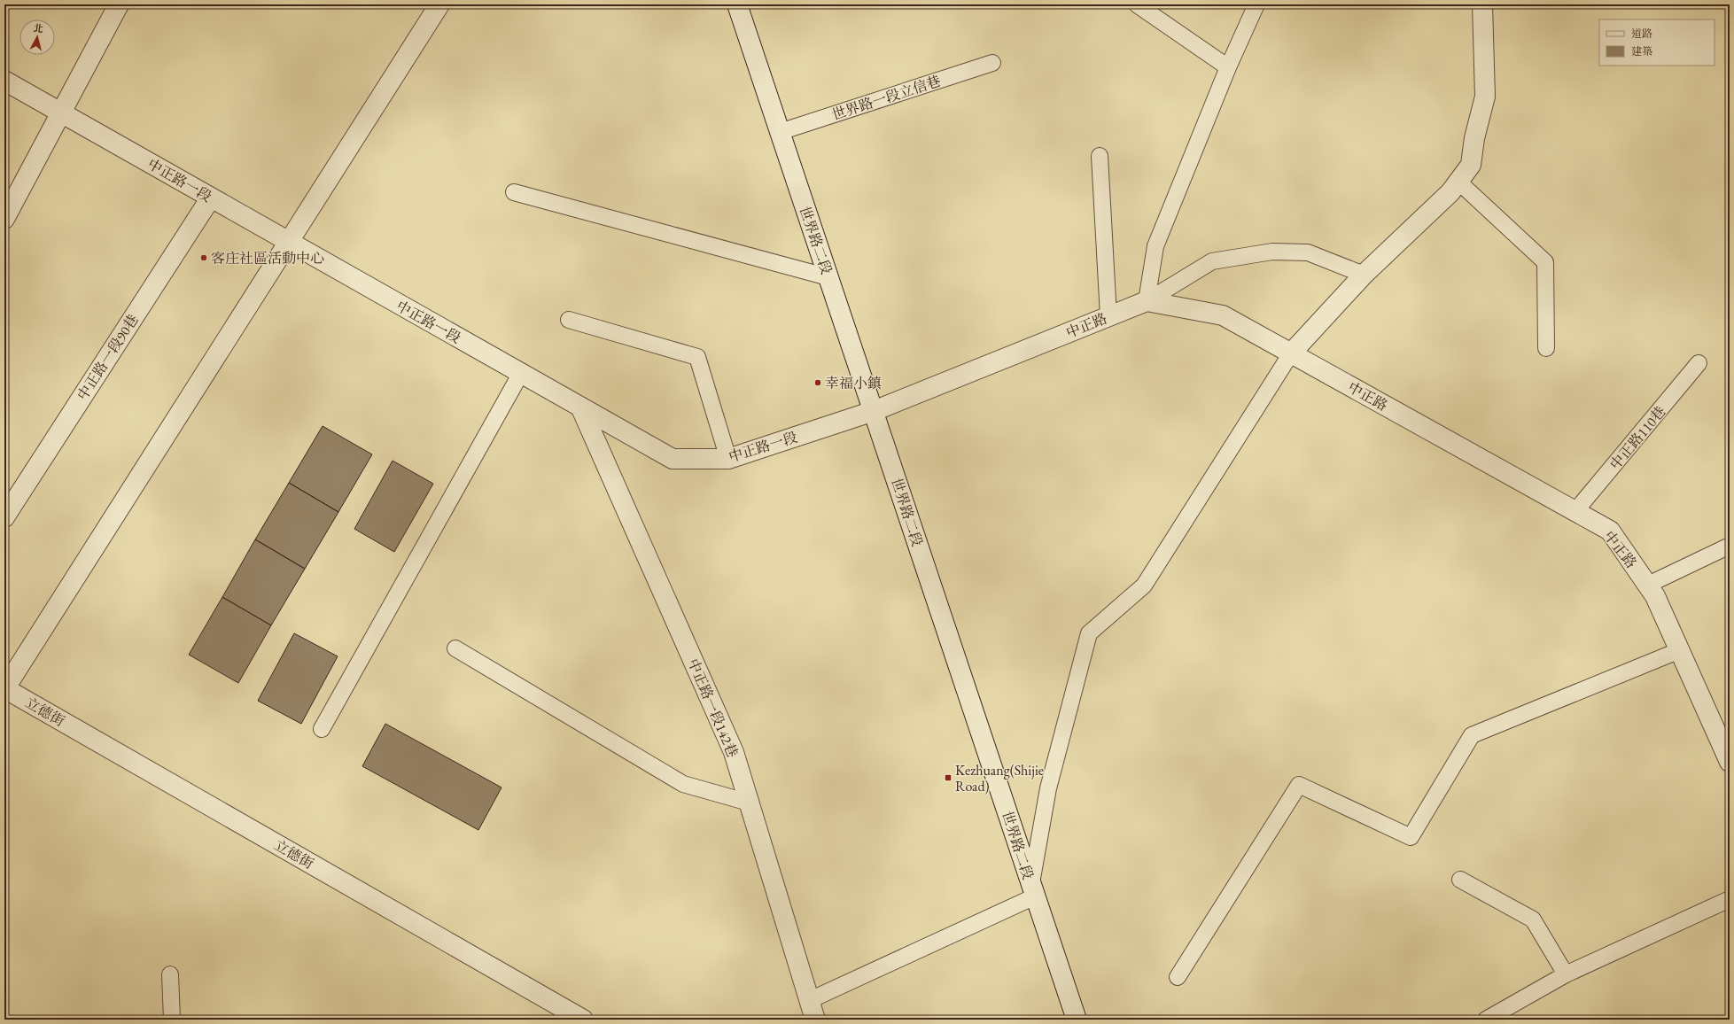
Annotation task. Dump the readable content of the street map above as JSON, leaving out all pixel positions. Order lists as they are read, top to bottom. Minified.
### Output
{"streets":{"street":["中正路一段","世界路二段","中正路","中正路一段90巷","中正路一段142巷","立德街"],"lane":["世界路一段立信巷","中正路110巷"]},"crossings":[["世界路一段立信巷","世界路二段"],["中正路一段","世界路二段"],["中正路一段","中正路"],["中正路一段","中正路一段90巷"],["中正路一段","中正路一段142巷"],["世界路二段","中正路"],["中正路","中正路110巷"]],"places":{"other":["客庄社區活動中心","幸福小鎮"],"transit":["Kezhuang(Shijie Road)"]},"legend":["道路","建築"],"north":"top"}
